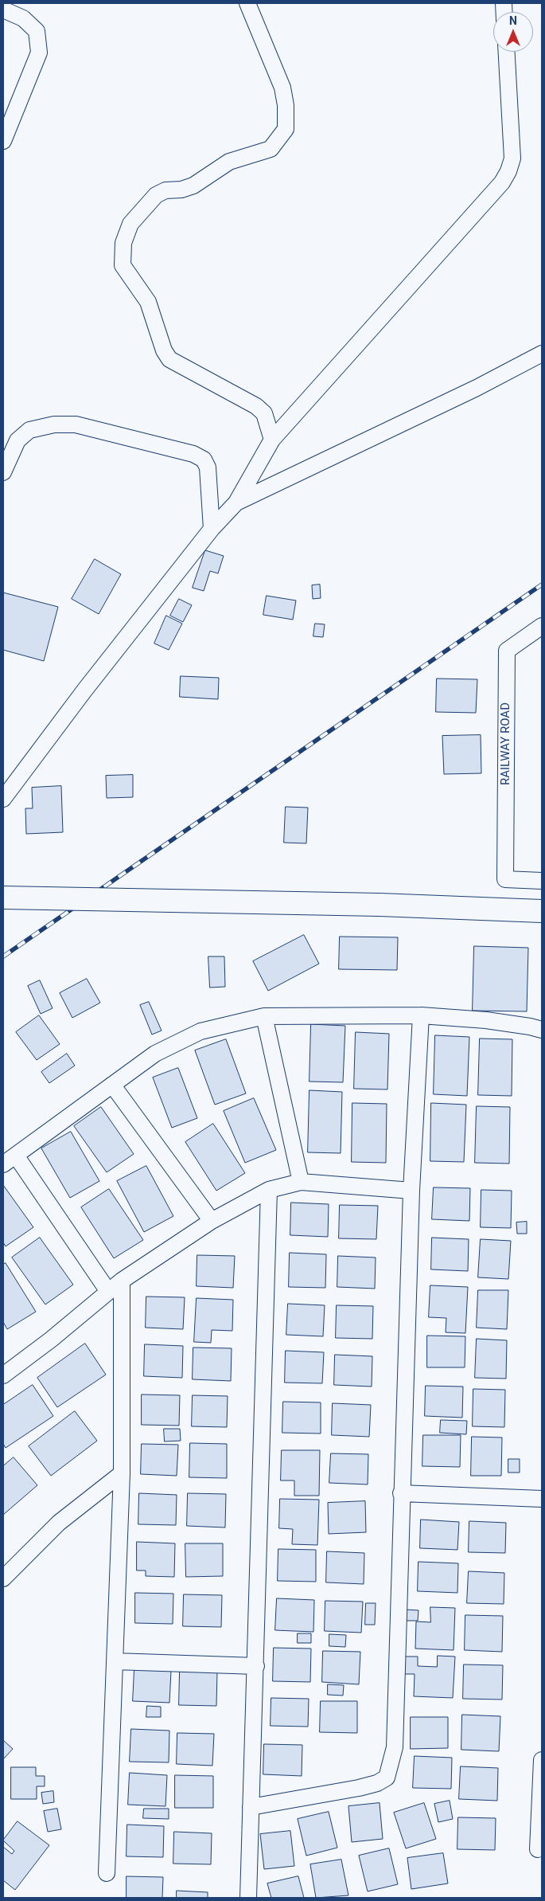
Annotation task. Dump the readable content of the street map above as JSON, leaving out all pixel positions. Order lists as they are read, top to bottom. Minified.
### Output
{"streets":{"street":["RAILWAY ROAD"]},"north":"top"}
